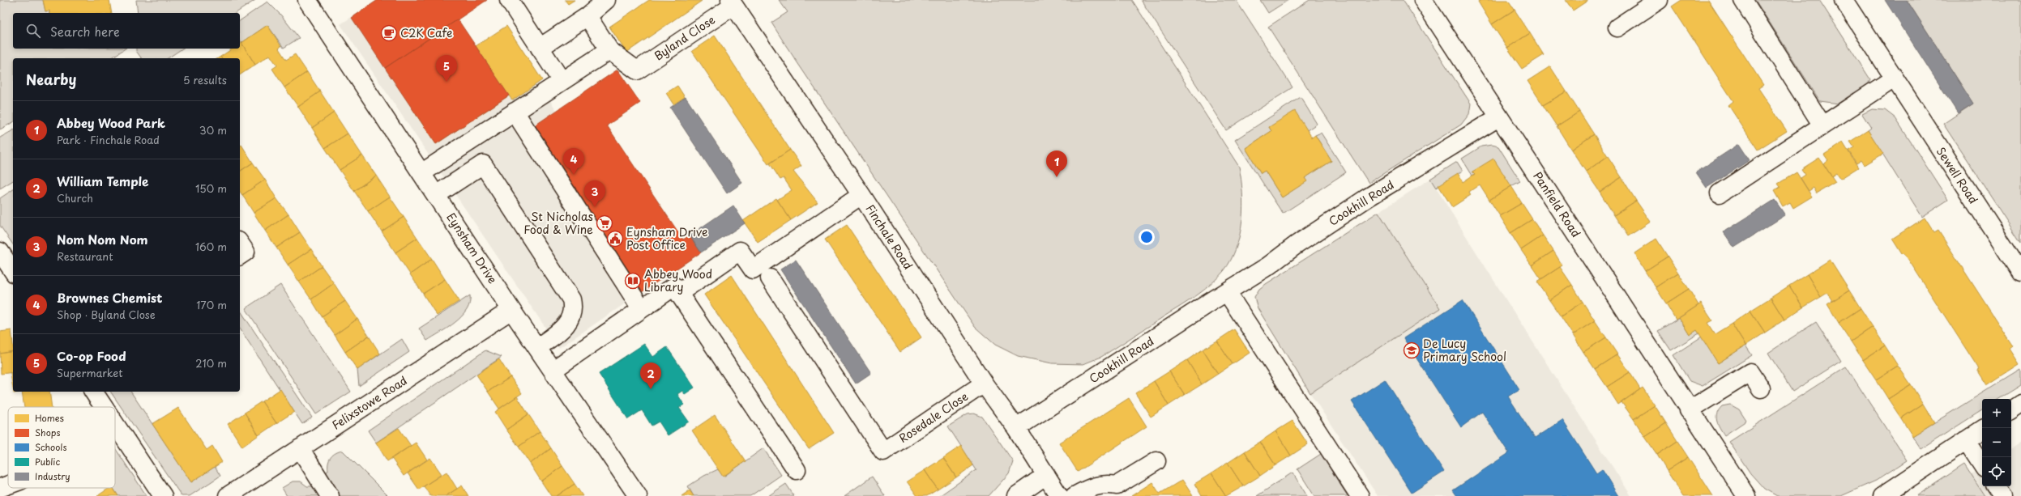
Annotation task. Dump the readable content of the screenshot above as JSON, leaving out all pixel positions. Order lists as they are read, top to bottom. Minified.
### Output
{"streets":{"street":["Byland Close","Sewell Road","Cookhill Road","Panfield Road","Finchale Road","Eynsham Drive","Felixstowe Road","Rosedale Close"]},"crossings":[["Byland Close","Finchale Road"],["Cookhill Road","Panfield Road"],["Cookhill Road","Finchale Road"],["Finchale Road","Rosedale Close"],["Eynsham Drive","Felixstowe Road"]],"places":{"cafe":["C2K Cafe"],"supermarket":["St Nicholas Food & Wine"],"public building":["Eynsham Drive Post Office"],"library":["Abbey Wood Library"],"school or university":["De Lucy Primary School"]},"legend":["Homes","Shops","Schools","Public","Industry"],"page":{"search":"Search here","pins":["5","4","1","3","2"],"heading":["Nearby","5 results"],"list":[{"mark":"1","name":"Abbey Wood Park","note":"Park · Finchale Road","value":"30 m"},{"mark":"2","name":"William Temple","note":"Church","value":"150 m"},{"mark":"3","name":"Nom Nom Nom","note":"Restaurant","value":"160 m"},{"mark":"4","name":"Brownes Chemist","note":"Shop · Byland Close","value":"170 m"},{"mark":"5","name":"Co-op Food","note":"Supermarket","value":"210 m"}],"map_buttons":["+","−"]}}
